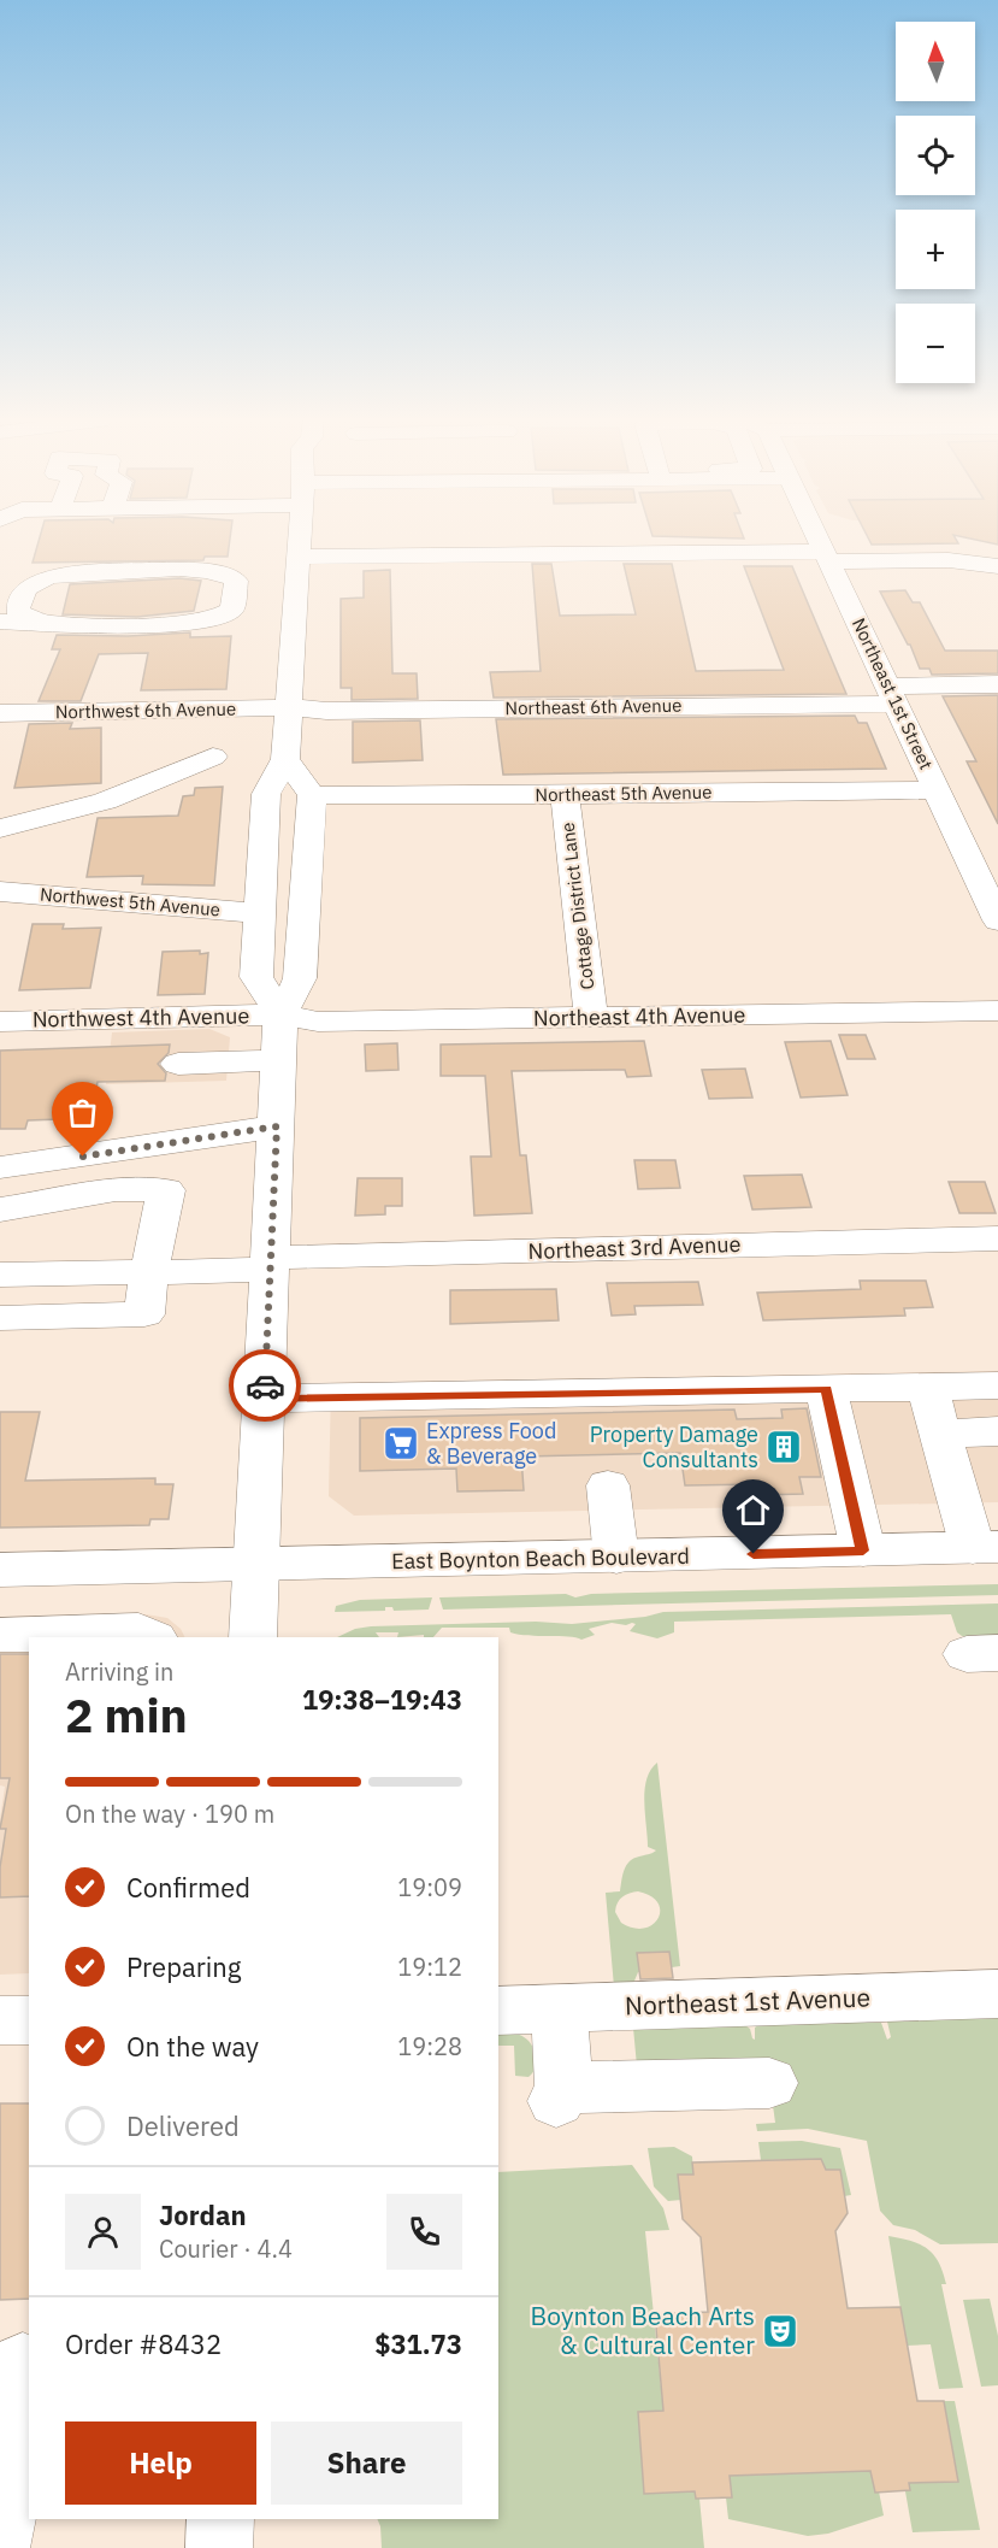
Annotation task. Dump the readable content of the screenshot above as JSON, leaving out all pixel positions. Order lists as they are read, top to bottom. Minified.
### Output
{"streets":{"street":["Northeast 1st Street","Northeast 6th Avenue","Northwest 6th Avenue","Northeast 5th Avenue","Northwest 5th Avenue","Cottage District Lane","Northeast 4th Avenue","Northwest 4th Avenue","Northeast 3rd Avenue","East Boynton Beach Boulevard","Northeast 1st Avenue"]},"crossings":[["Northeast 1st Street","Northeast 6th Avenue"],["Northeast 1st Street","Northeast 5th Avenue"],["Northeast 6th Avenue","Northwest 6th Avenue"],["Northeast 5th Avenue","Cottage District Lane"],["Cottage District Lane","Northeast 4th Avenue"],["Northeast 4th Avenue","Northwest 4th Avenue"]],"places":{"supermarket":["Express Food & Beverage"],"building":["Property Damage Consultants"],"theatre":["Boynton Beach Arts & Cultural Center"]},"north":"top","page":{"map_buttons":["+","−"],"heading":["2 min","Arriving in","19:38–19:43"],"panel":["Jordan","Courier · 4.4","Order #8432","$31.73"],"bar":"On the way · 190 m","list":[["Confirmed","19:09"],["Preparing","19:12"],["On the way","19:28"],"Delivered"],"buttons":["Help","Share"]}}
